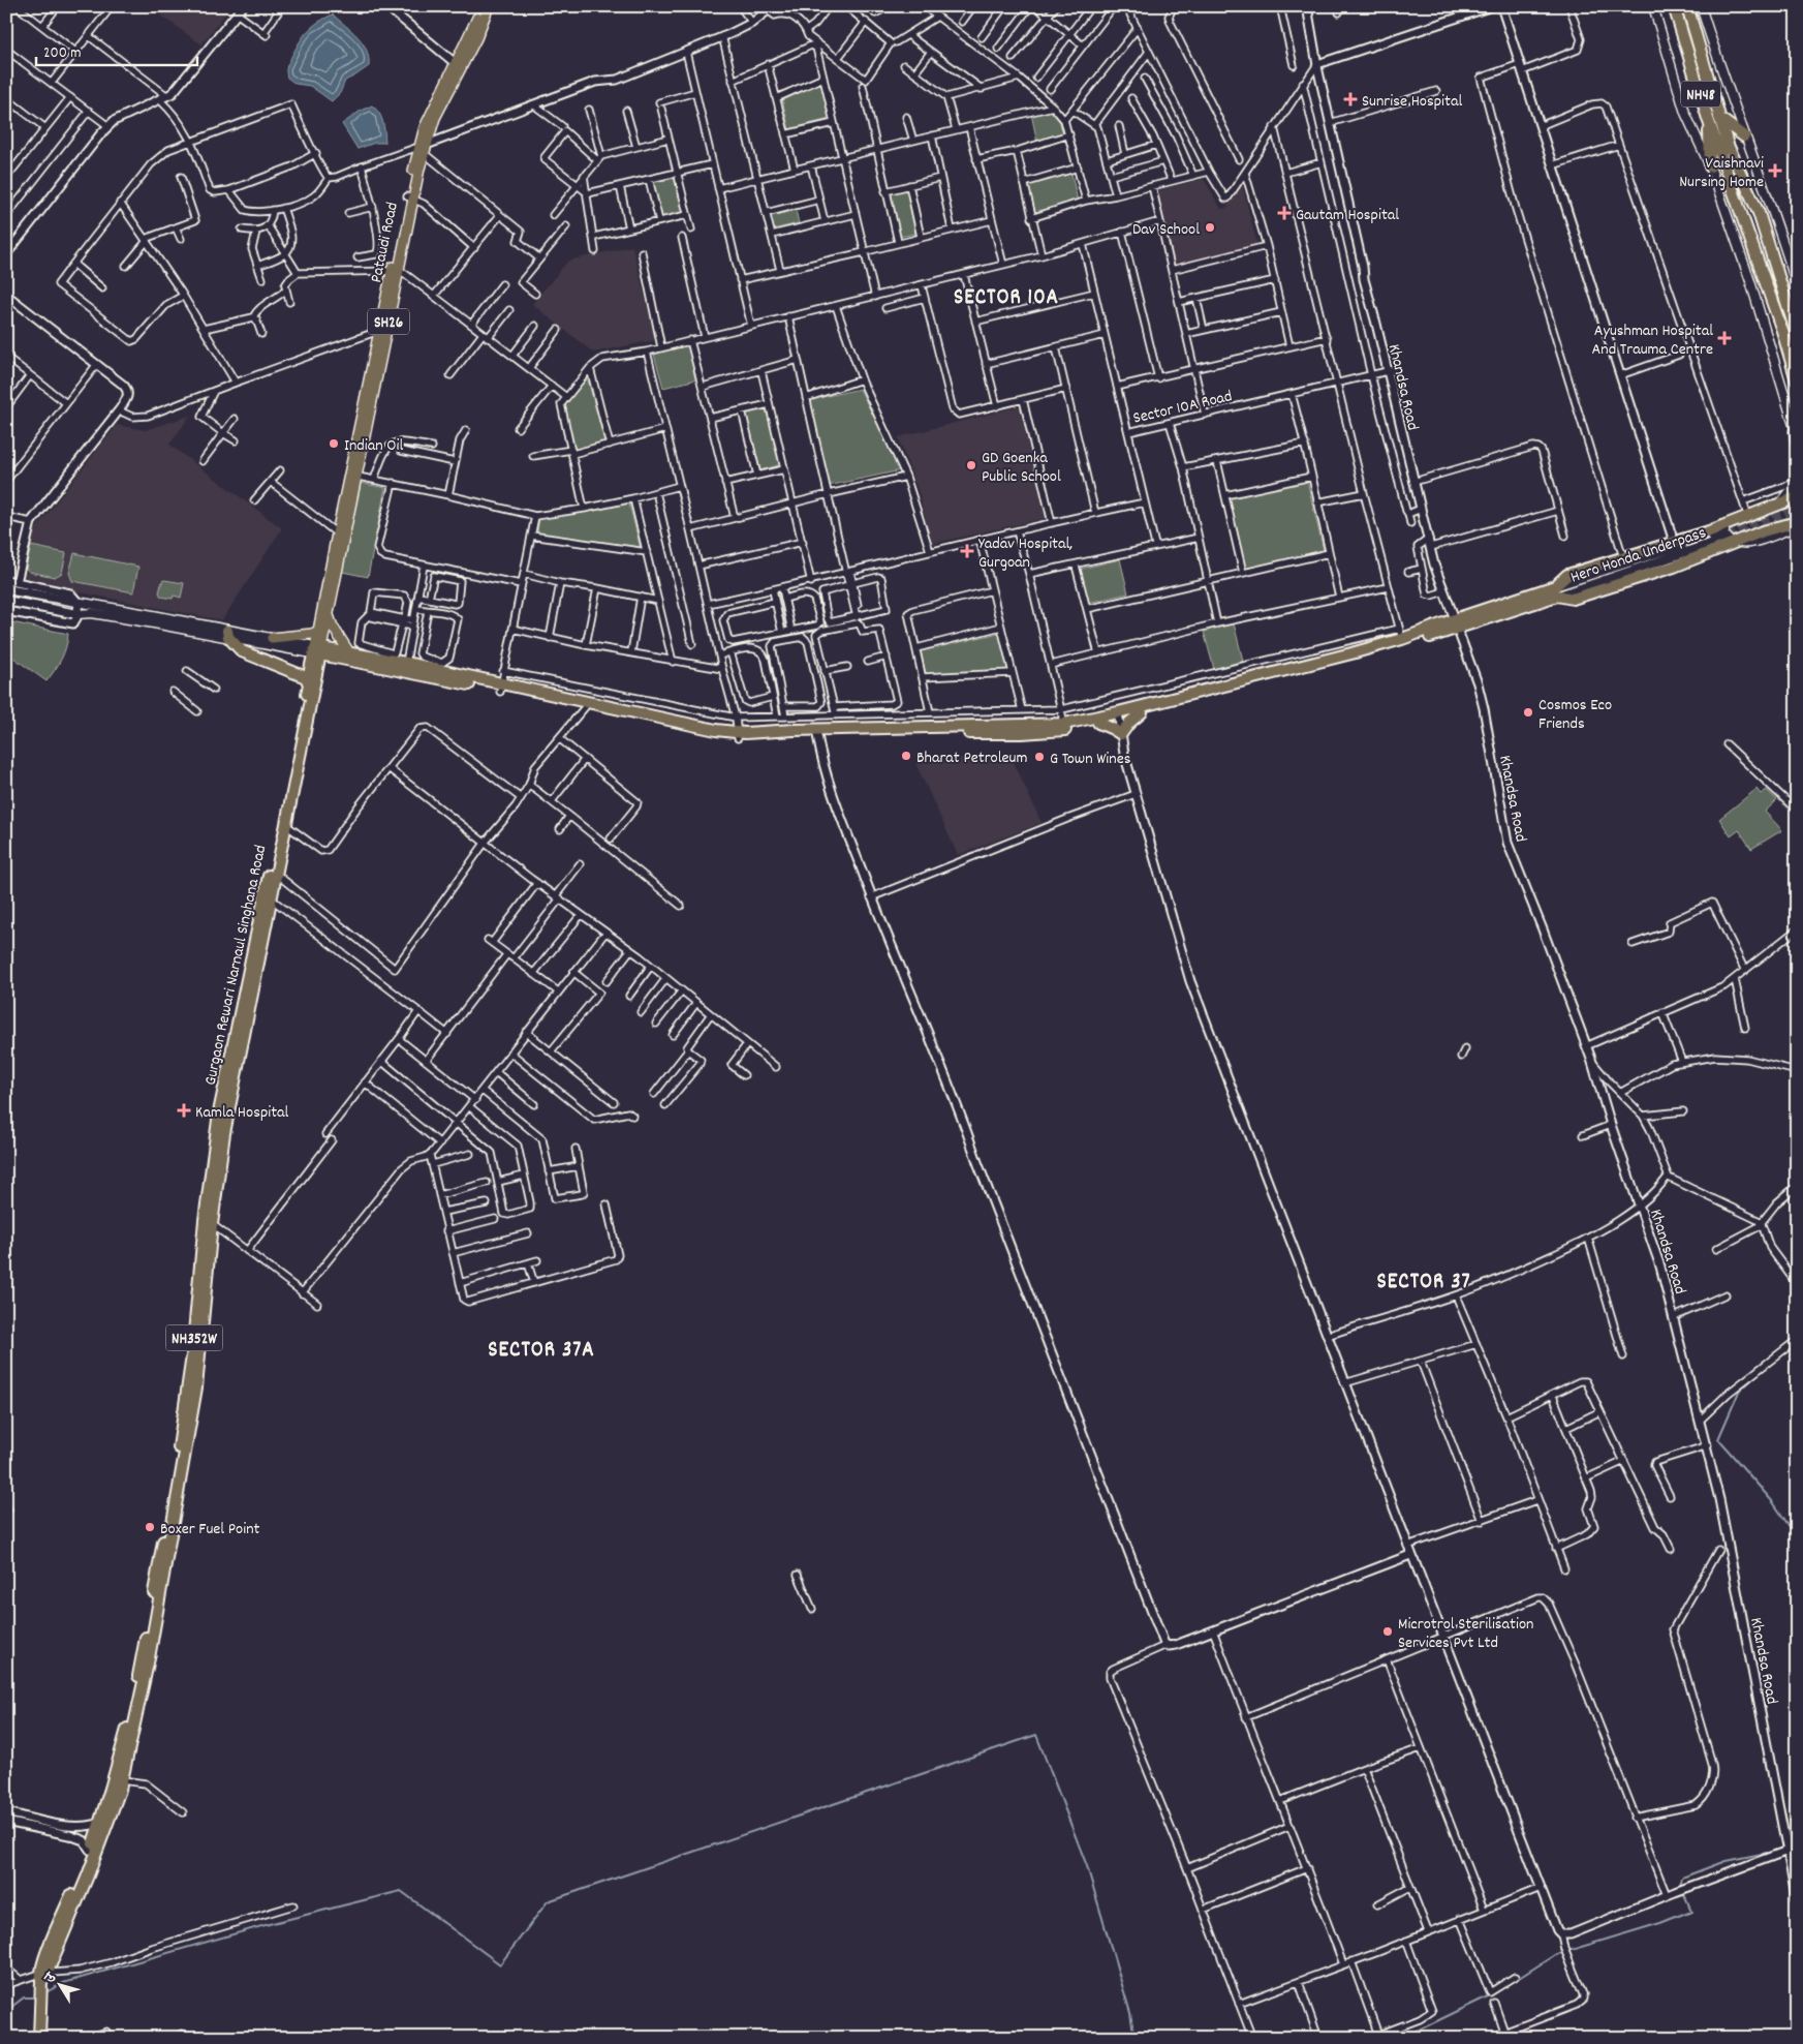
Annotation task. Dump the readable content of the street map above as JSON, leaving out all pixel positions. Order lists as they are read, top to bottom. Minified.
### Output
{"streets":{"highway":["NH48","Gurgaon Rewari Narnaul Singhana Road","NH352W"],"main road":["SH26","Hero Honda Underpass"],"street":["Khandsa Road","Sector 10A Road"]},"crossings":[["SH26","NH352W"],["Khandsa Road","Sector 10A Road"],["Gurgaon Rewari Narnaul Singhana Road","NH352W"]],"districts":["SECTOR 10A","SECTOR 37","SECTOR 37A"],"places":{"health":["Sunrise Hospital","Vaishnavi Nursing Home","Gautam Hospital","Ayushman Hospital And Trauma Centre","Yadav Hospital, Gurgoan","Kamla Hospital"],"other":["Dav School","Indian Oil","GD Goenka Public School","Cosmos Eco Friends","Bharat Petroleum","G Town Wines","Boxer Fuel Point","Microtrol Sterilisation Services Pvt Ltd"]},"scale_bar":"200 m","north":"top left"}
